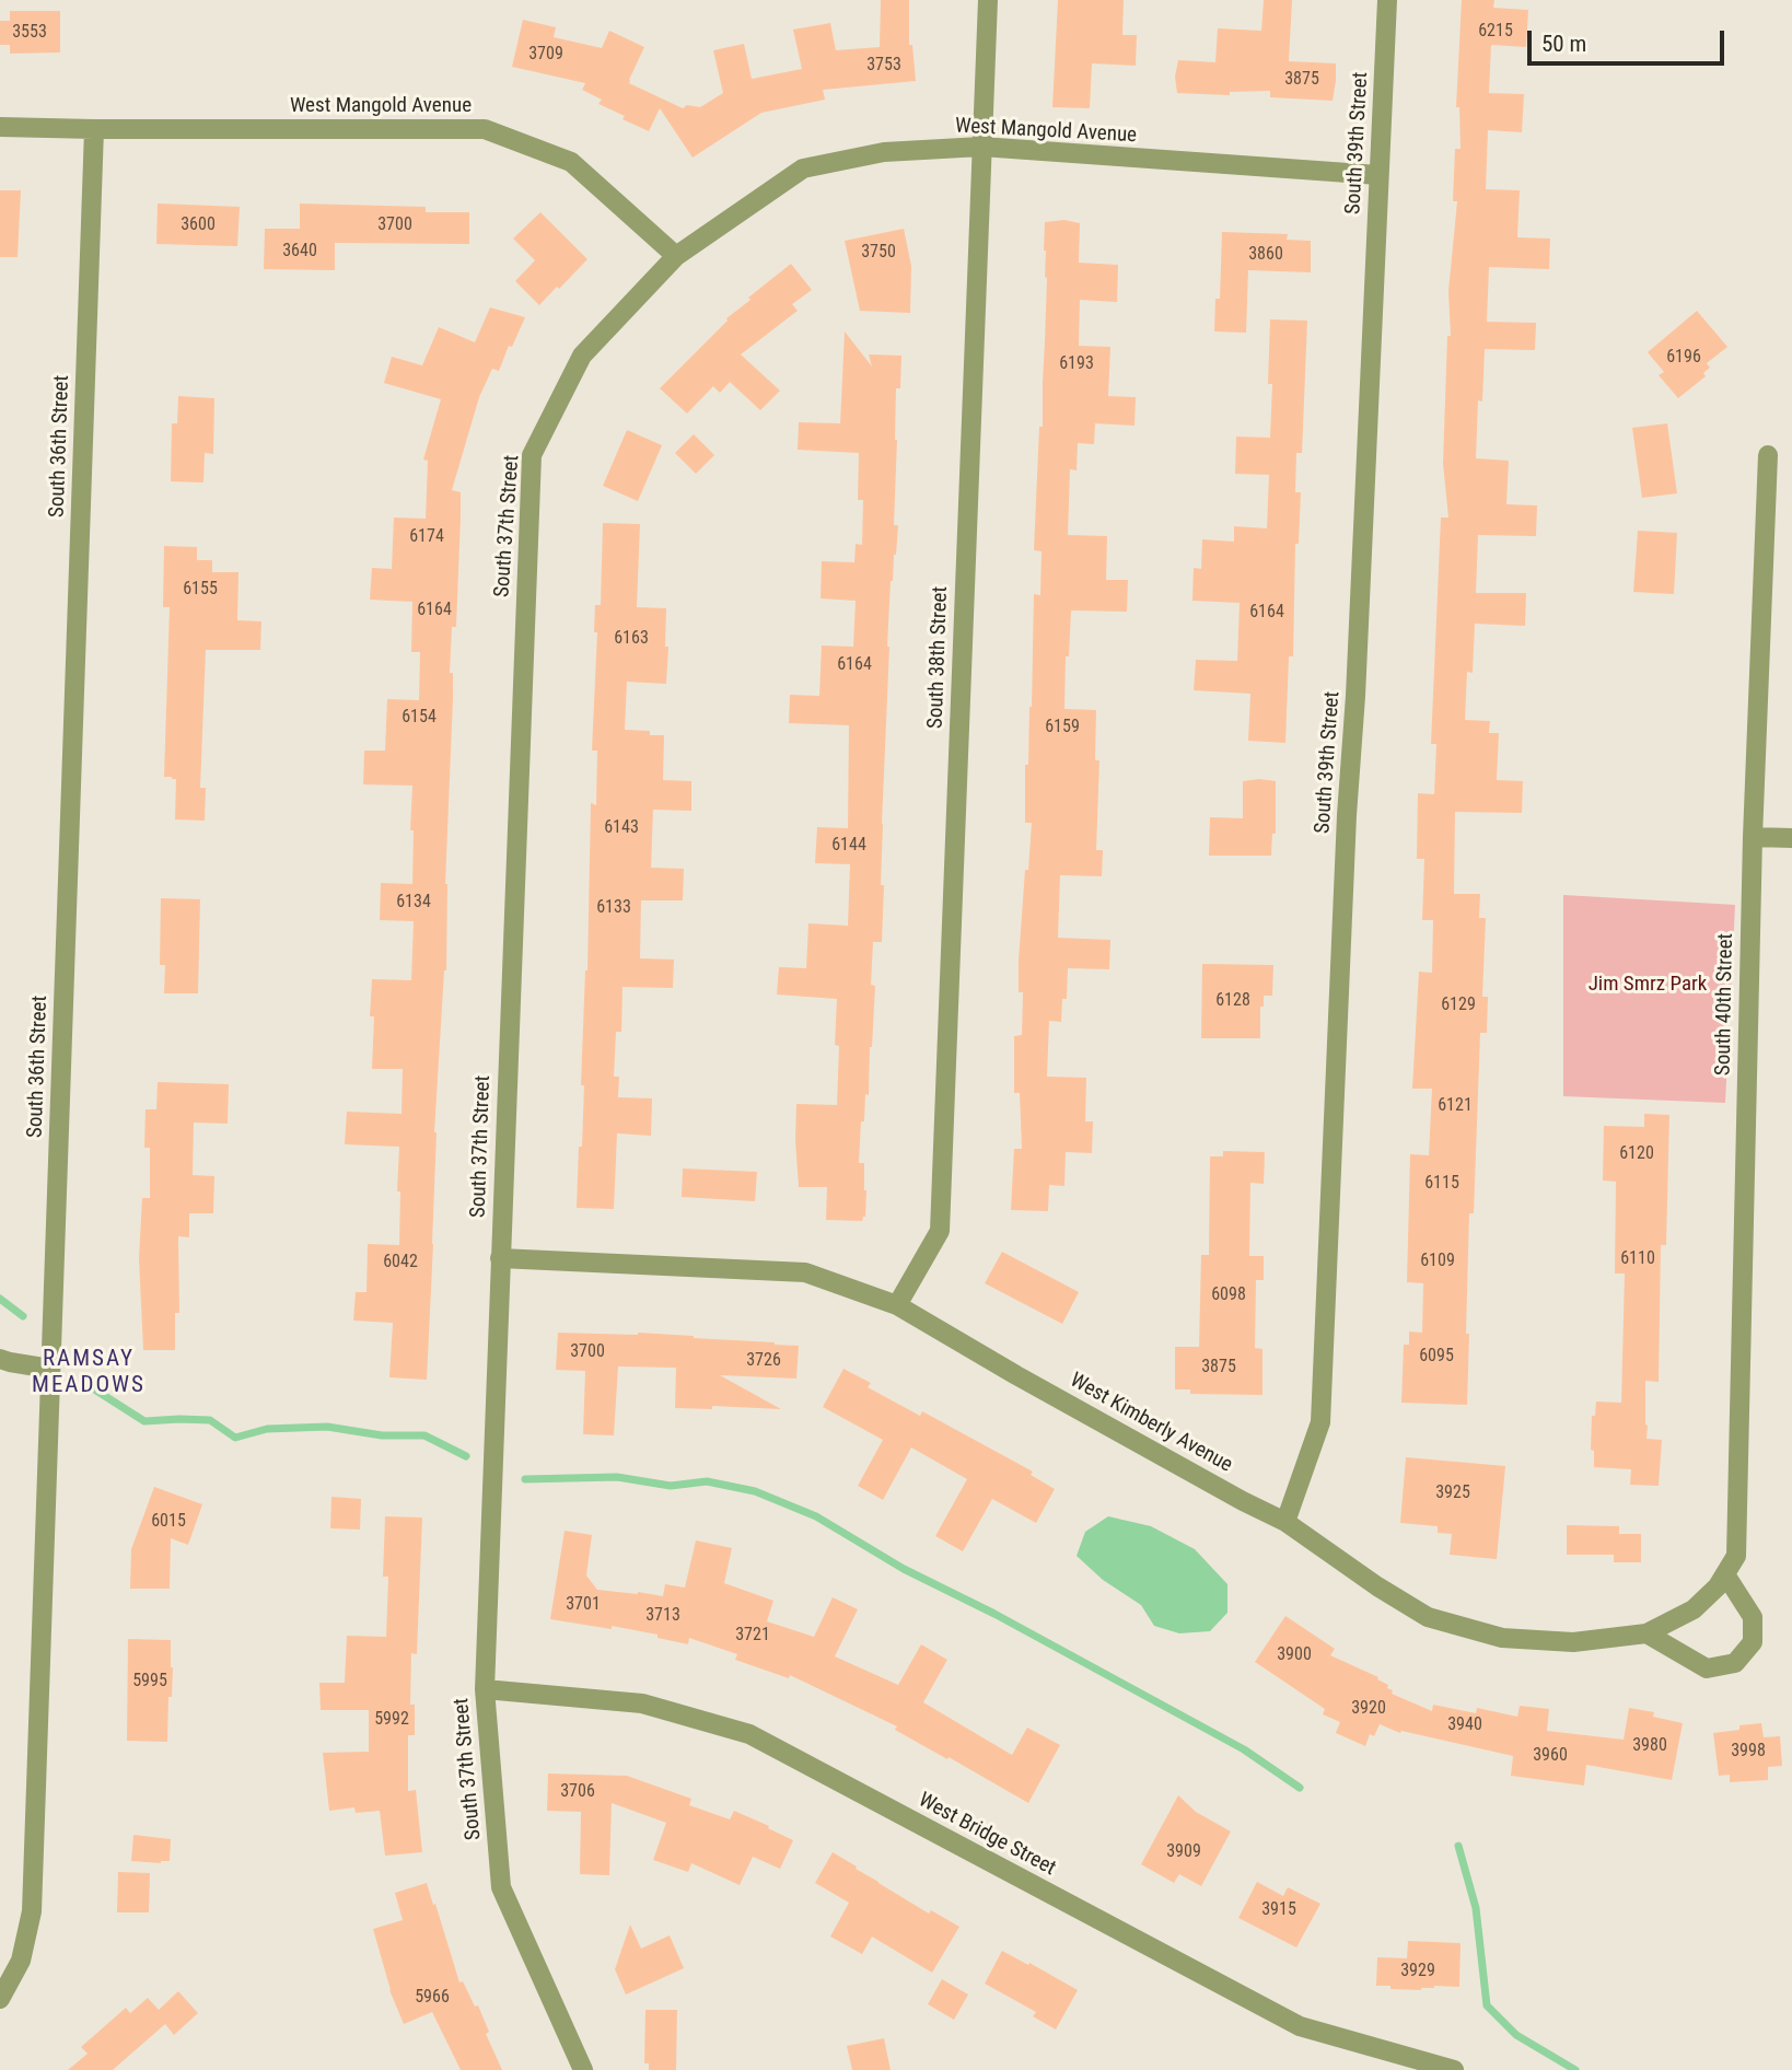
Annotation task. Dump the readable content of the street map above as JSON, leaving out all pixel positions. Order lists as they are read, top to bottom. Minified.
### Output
{"streets":{"street":["West Mangold Avenue","South 39th Street","South 36th Street","South 37th Street","South 38th Street","South 40th Street","West Kimberly Avenue","West Bridge Street"]},"crossings":[["West Mangold Avenue","South 39th Street"],["West Mangold Avenue","South 36th Street"],["West Mangold Avenue","South 37th Street"],["West Mangold Avenue","South 38th Street"],["South 39th Street","West Kimberly Avenue"],["South 37th Street","West Kimberly Avenue"],["South 37th Street","West Bridge Street"],["South 38th Street","West Kimberly Avenue"],["South 40th Street","West Kimberly Avenue"]],"districts":["RAMSAY MEADOWS"],"parks":["Jim Smrz Park"],"house_numbers":["6215","3553","3709","3753","3875","3600","3700","3640","3750","3860","6196","6193","6174","6155","6164","6164","6163","6164","6154","6159","6143","6144","6134","6133","6128","6129","6121","6120","6115","6110","6109","6042","6098","3700","6095","3726","3875","3925","6015","3701","3713","3721","3900","5995","3920","5992","3940","3980","3998","3960","3706","3909","3915","3929","5966"],"scale_bar":"50 m"}
